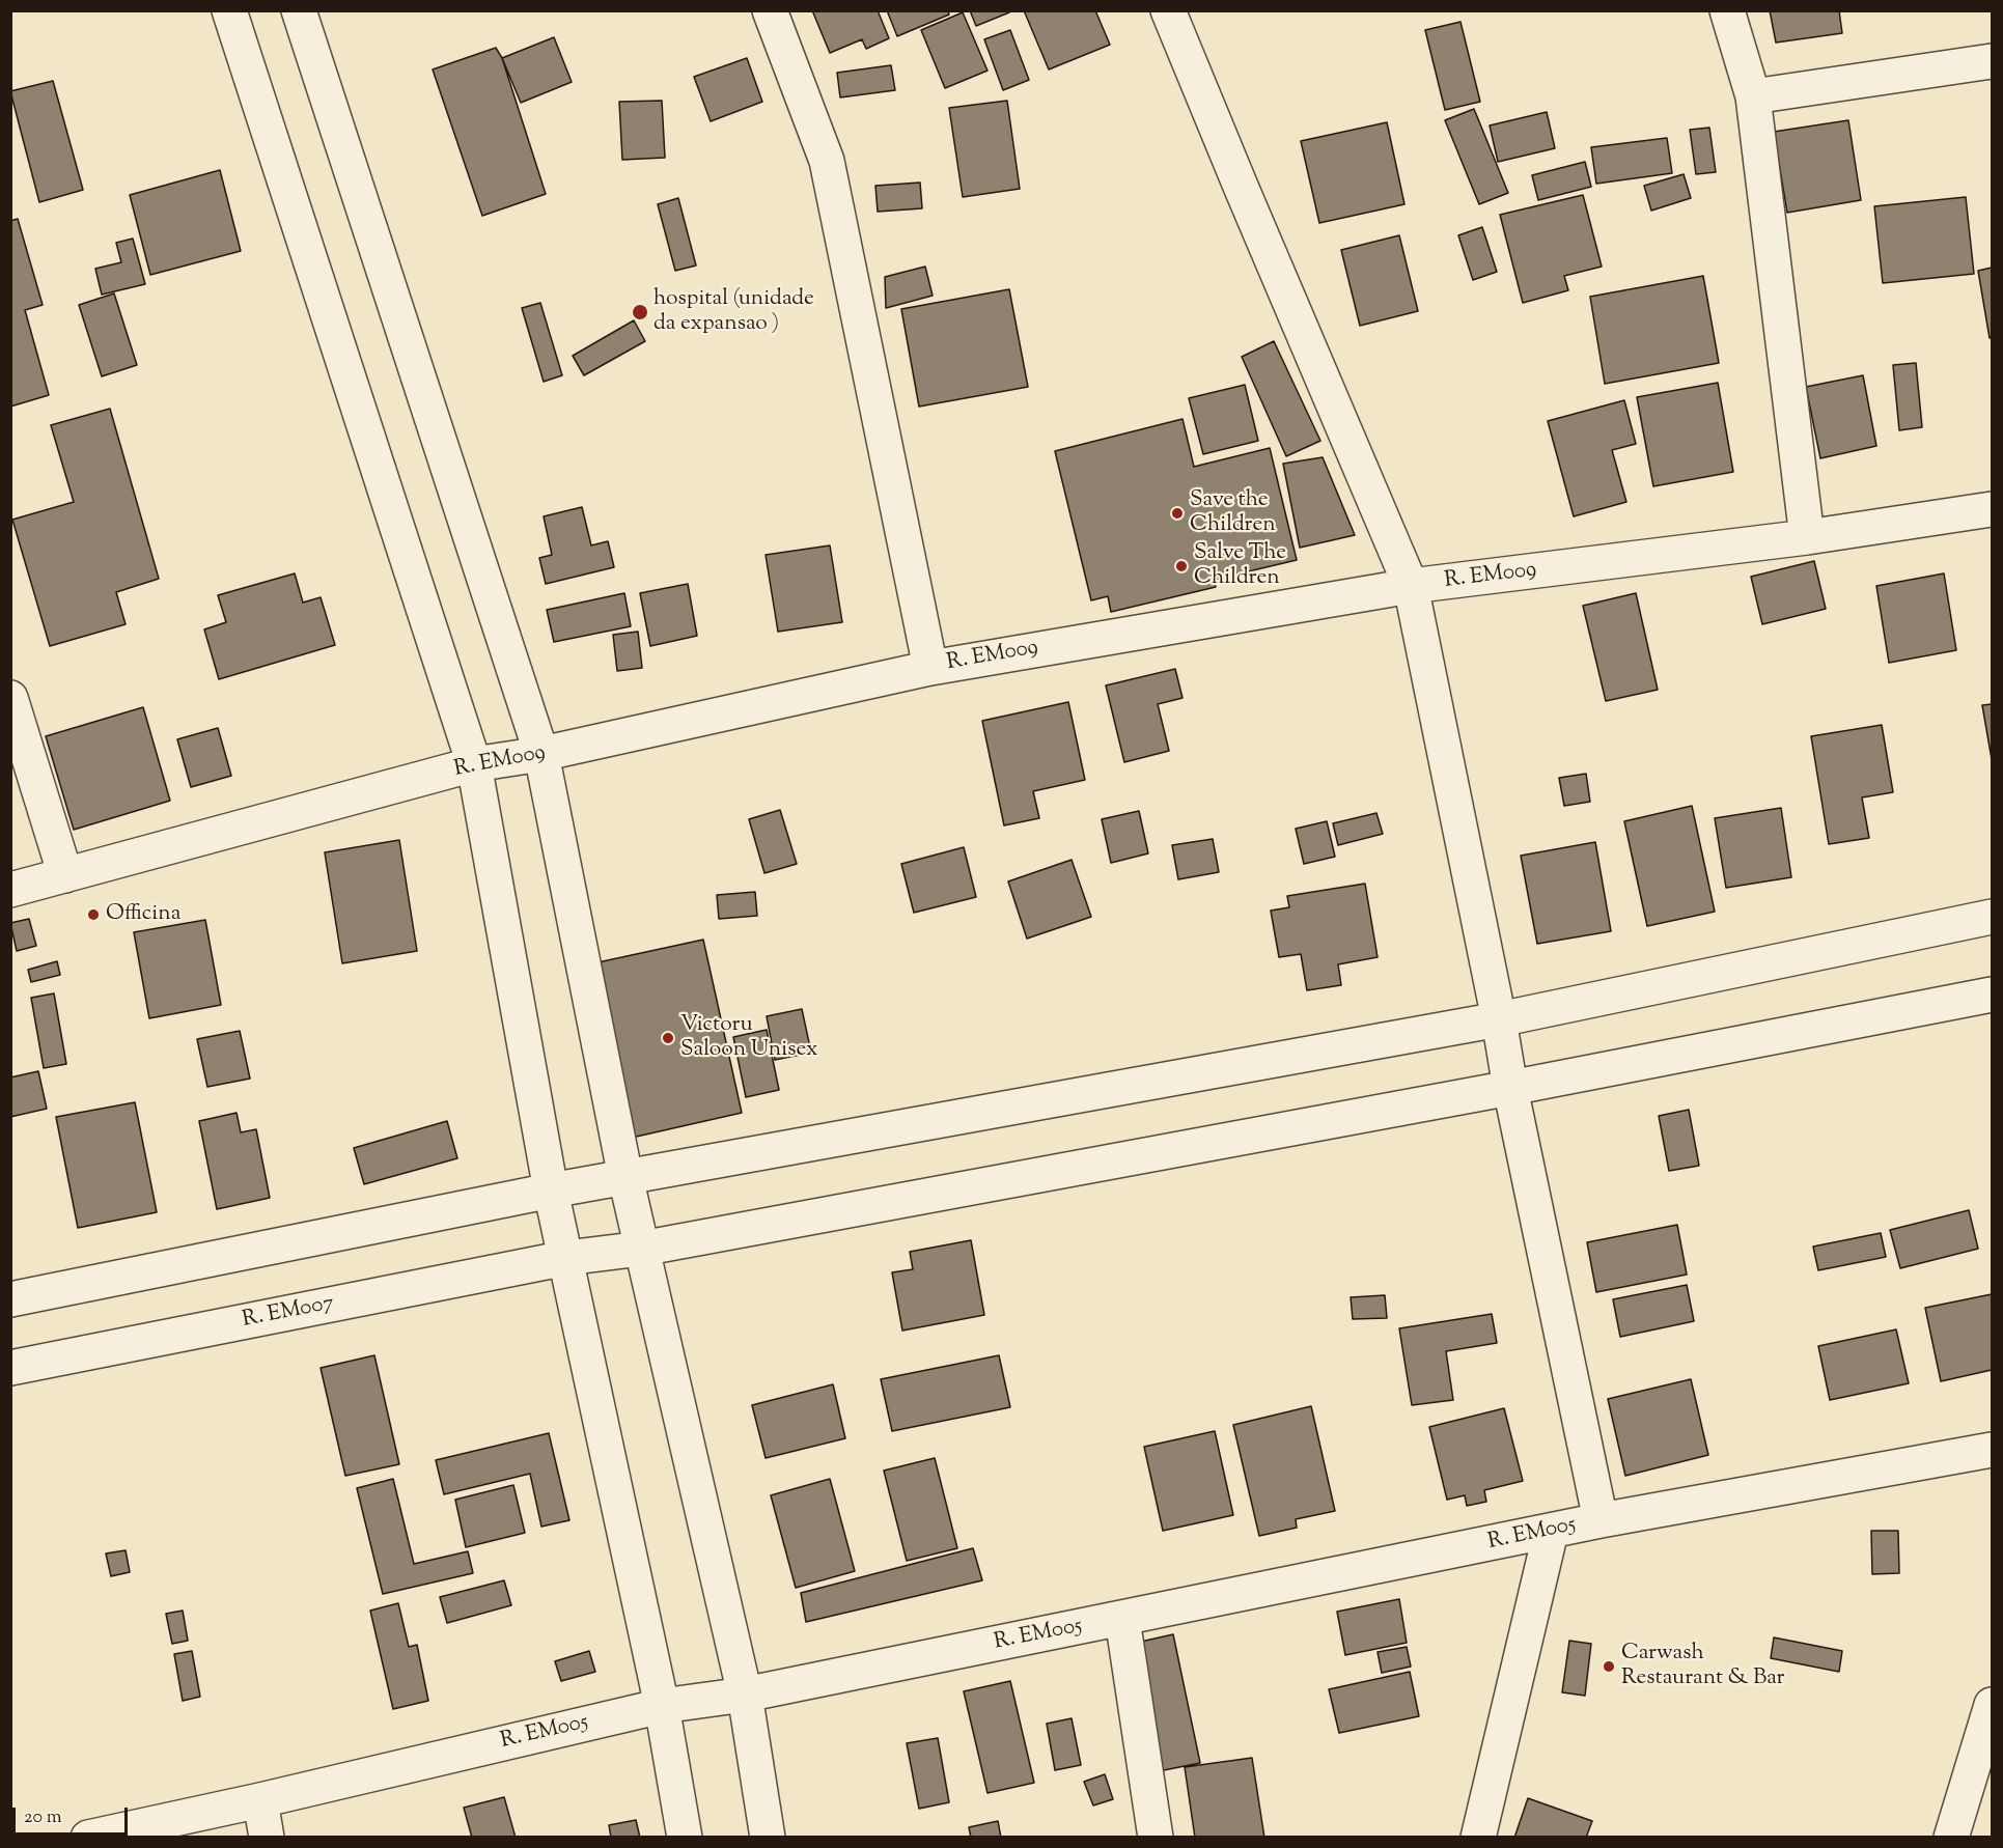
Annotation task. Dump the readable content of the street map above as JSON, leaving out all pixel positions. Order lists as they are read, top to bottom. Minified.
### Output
{"streets":{"street":["R. EM009","R. EM007","R. EM005"]},"places":["hospital (unidade da expansao )","Save the Children","Salve The Children","Officina","Victoru Saloon Unisex","Carwash Restaurant & Bar"],"scale_bar":"20 m"}
